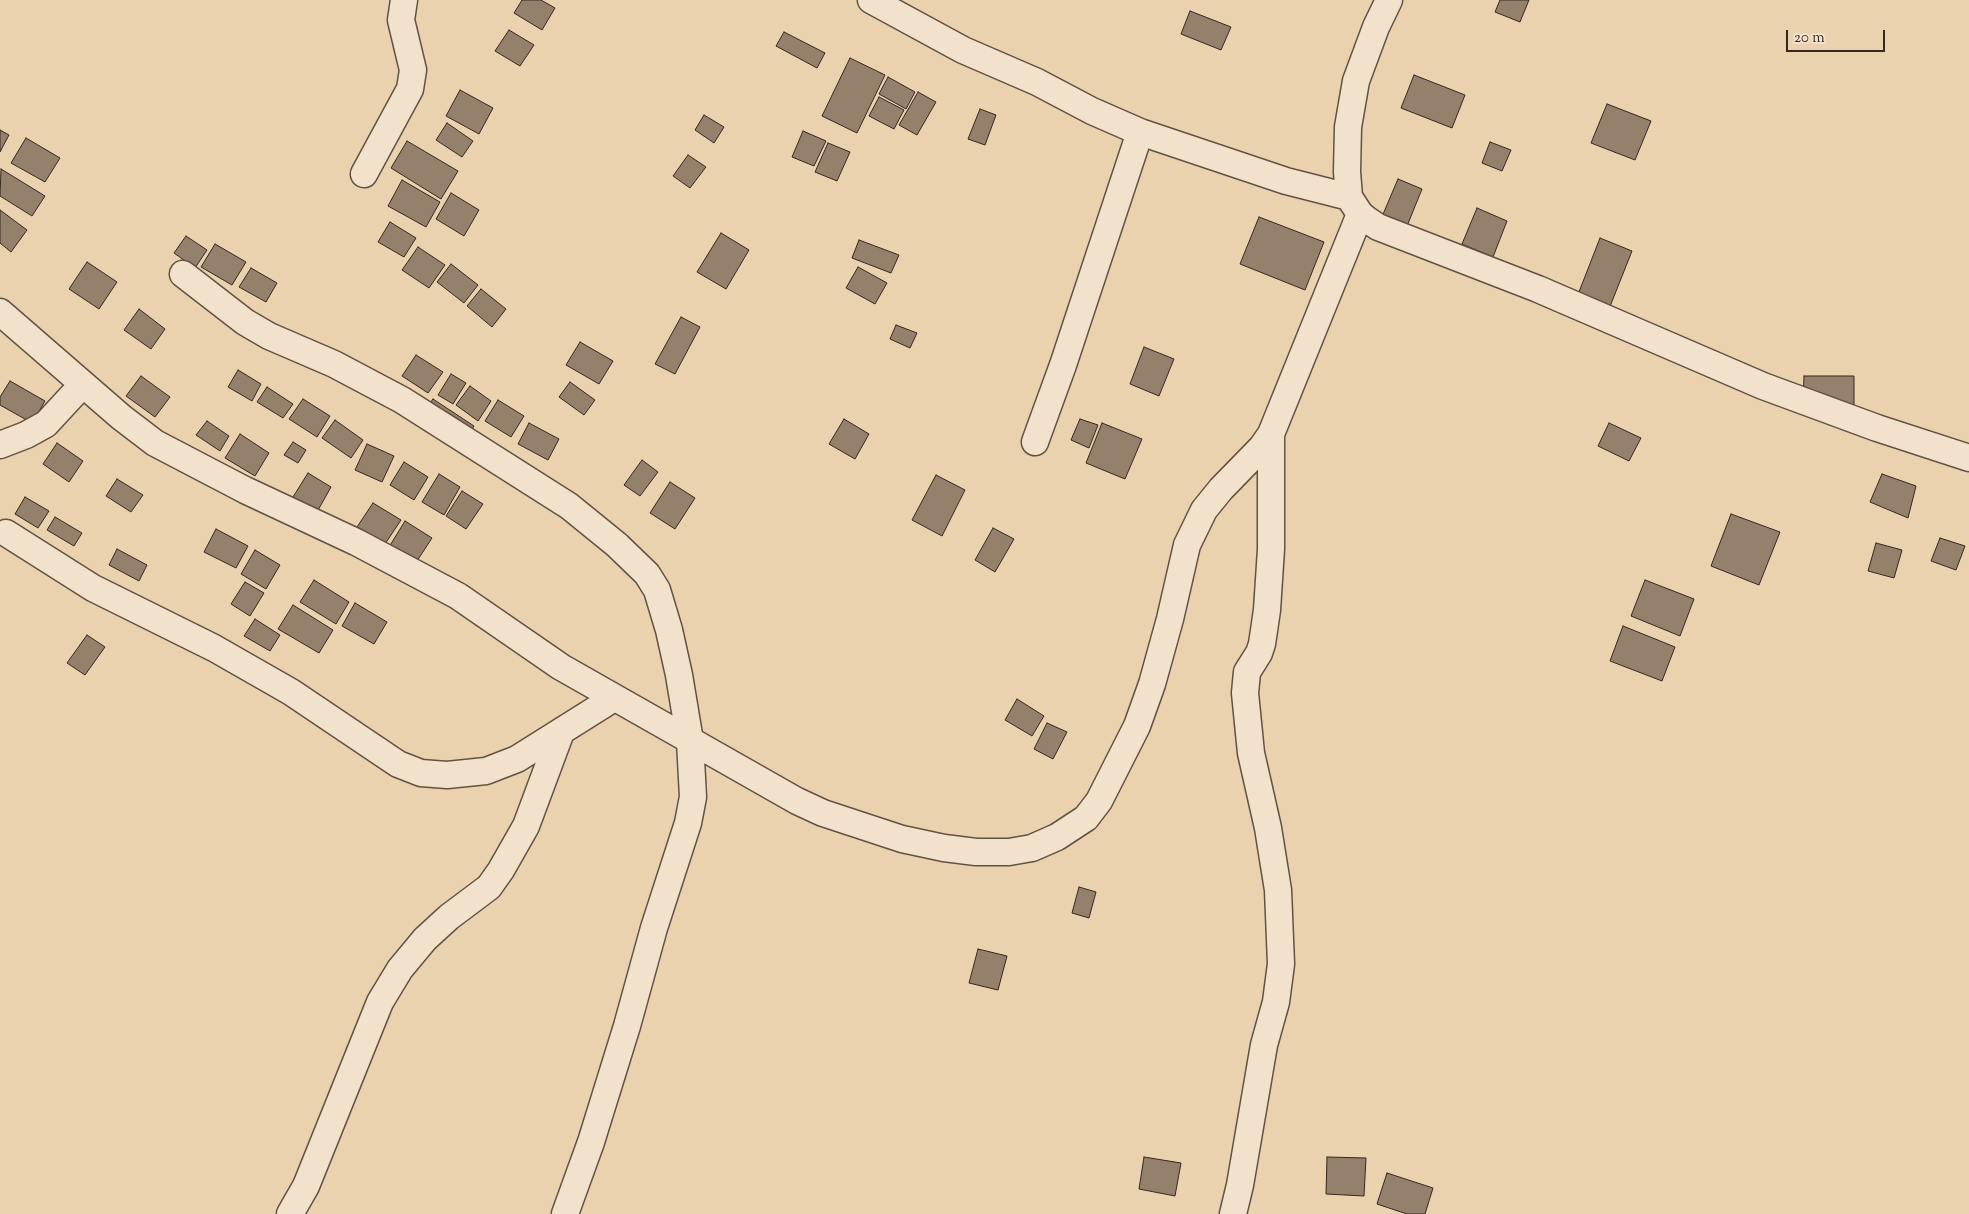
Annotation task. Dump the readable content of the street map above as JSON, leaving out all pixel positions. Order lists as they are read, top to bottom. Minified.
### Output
{"scale_bar":"20 m"}
